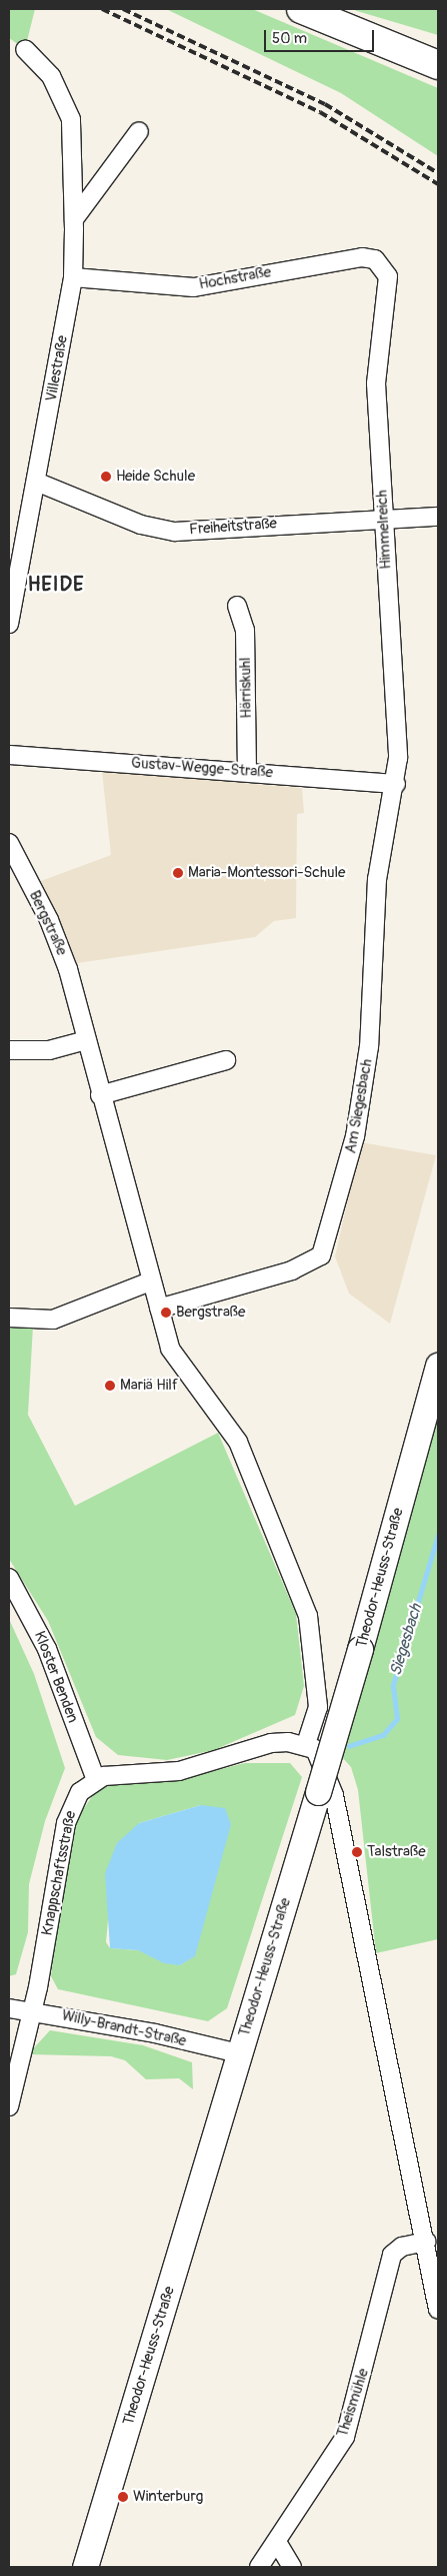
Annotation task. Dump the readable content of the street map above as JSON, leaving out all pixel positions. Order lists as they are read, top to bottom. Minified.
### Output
{"streets":{"main road":["Theodor-Heuss-Straße"],"street":["Hochstraße","Villestraße","Freiheitstraße","Himmelreich","Härriskuhl","Gustav-Wegge-Straße","Bergstraße","Am Siegesbach","Kloster Benden","Knappschaftsstraße","Willy-Brandt-Straße","Theismühle"]},"crossings":[["Hochstraße","Villestraße"],["Hochstraße","Himmelreich"],["Villestraße","Freiheitstraße"],["Freiheitstraße","Himmelreich"],["Himmelreich","Gustav-Wegge-Straße"],["Himmelreich","Am Siegesbach"],["Härriskuhl","Gustav-Wegge-Straße"],["Gustav-Wegge-Straße","Am Siegesbach"],["Bergstraße","Am Siegesbach"],["Theodor-Heuss-Straße","Willy-Brandt-Straße"],["Kloster Benden","Knappschaftsstraße"],["Knappschaftsstraße","Willy-Brandt-Straße"]],"districts":["HEIDE"],"water":["Siegesbach"],"places":["Heide Schule","Maria-Montessori-Schule","Bergstraße","Mariä Hilf","Talstraße","Winterburg"],"scale_bar":"50 m"}
